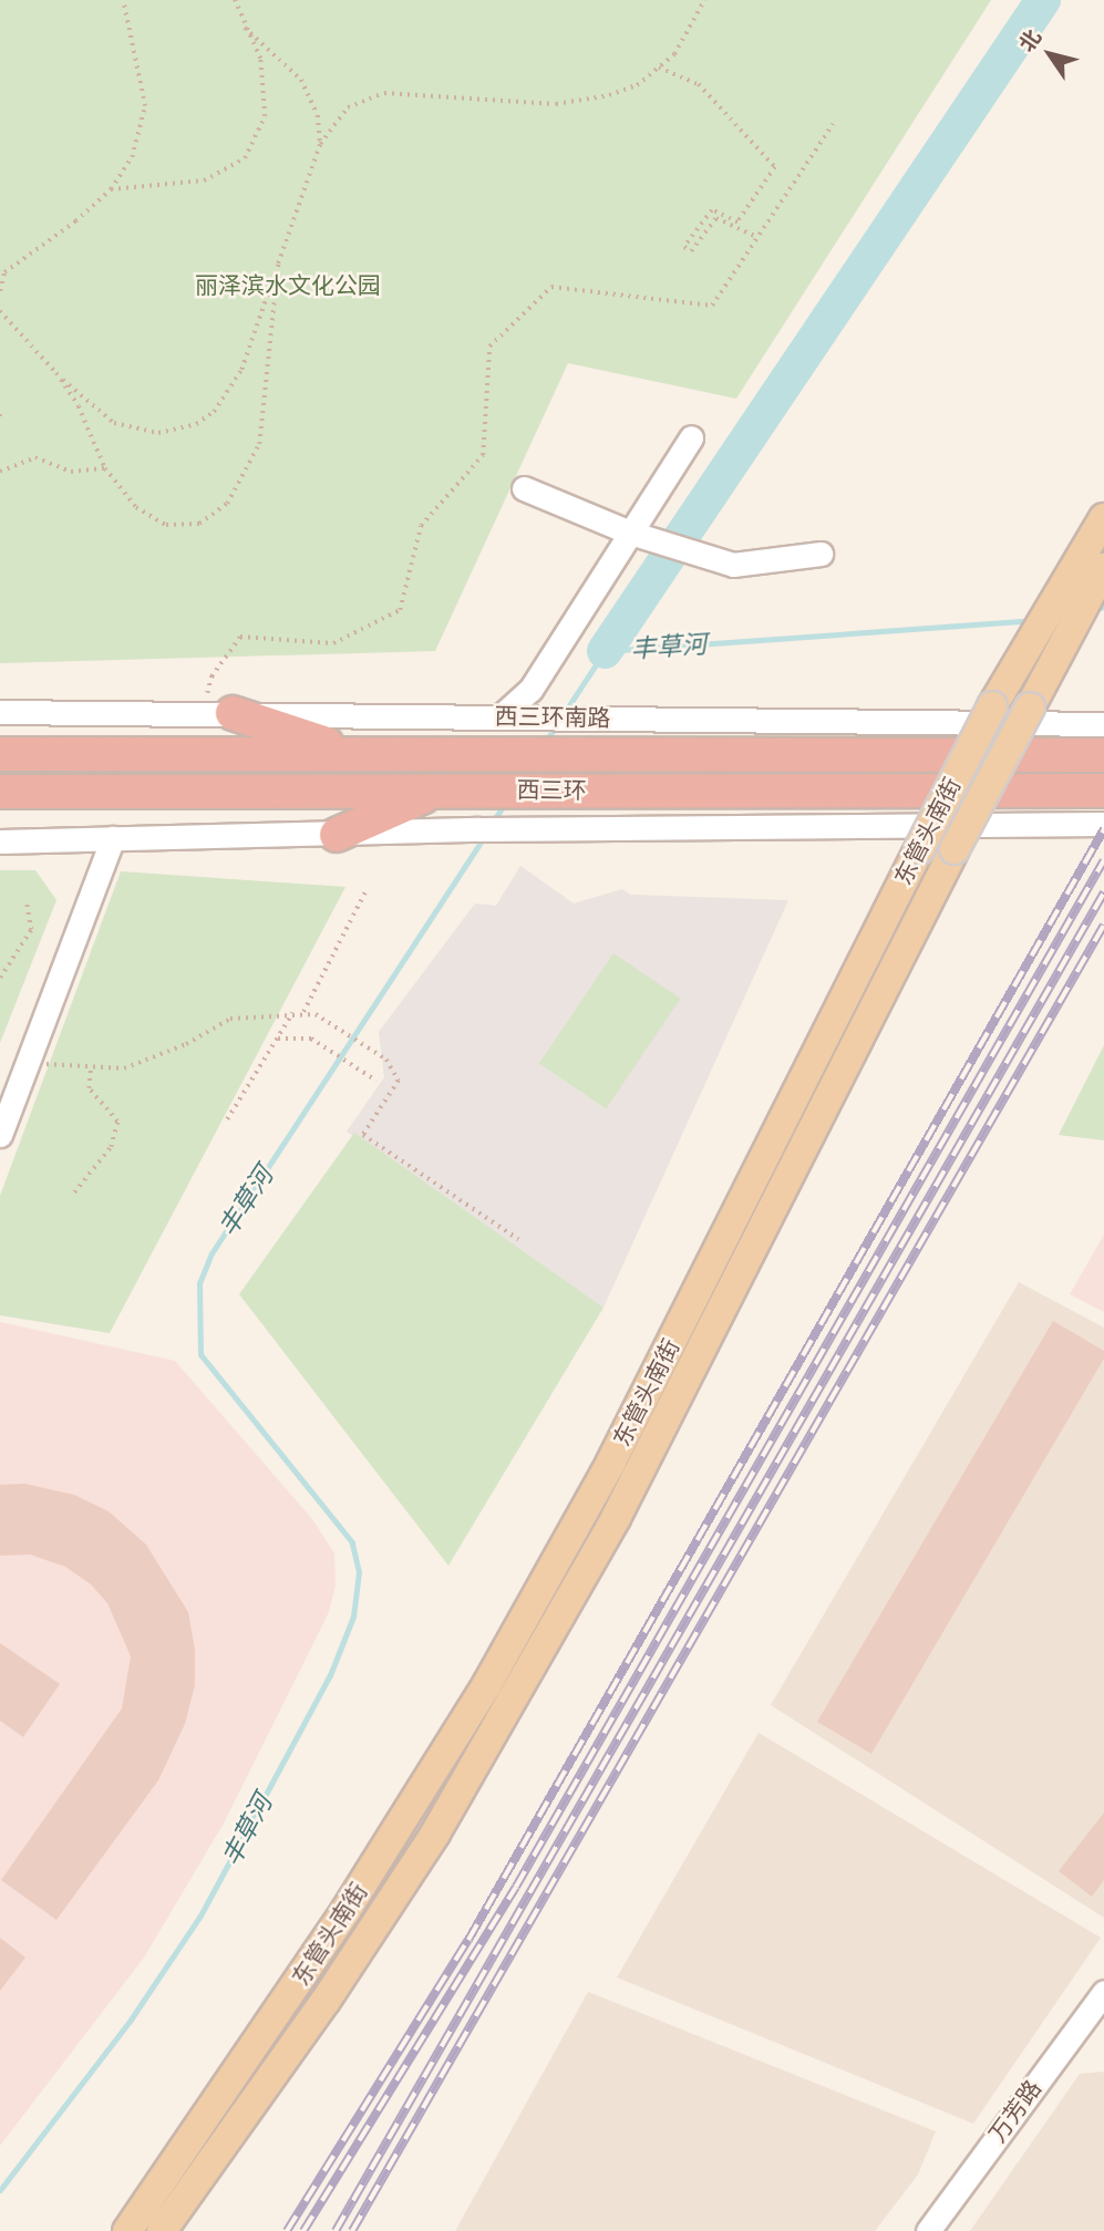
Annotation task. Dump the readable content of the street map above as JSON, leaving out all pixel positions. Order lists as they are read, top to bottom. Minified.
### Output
{"streets":{"highway":["西三环"],"main road":["东管头南街"],"street":["西三环南路","万芳路"]},"water":["丰草河"],"parks":["丽泽滨水文化公园"],"north":"top left"}
